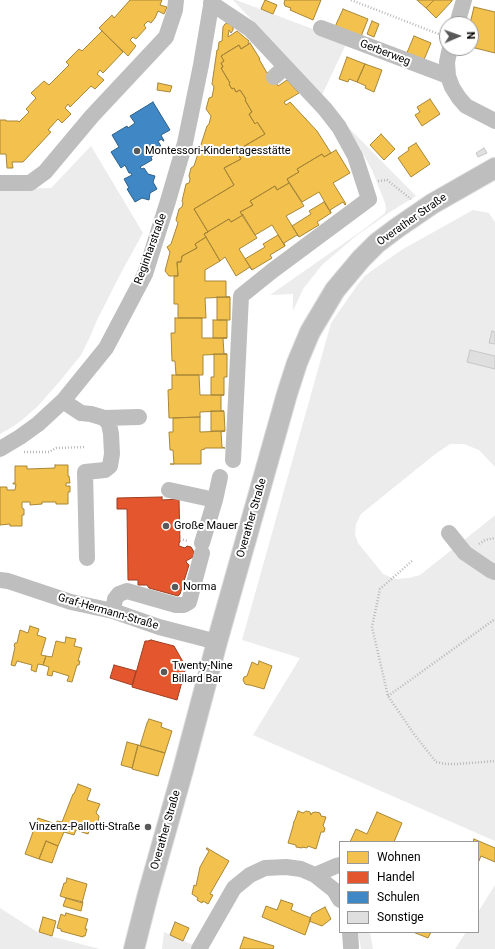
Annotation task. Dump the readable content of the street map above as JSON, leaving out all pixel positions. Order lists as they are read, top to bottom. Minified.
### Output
{"streets":{"main road":["Overather Straße"],"street":["Gerberweg","Reginharstraße","Graf-Hermann-Straße"]},"crossings":[["Overather Straße","Graf-Hermann-Straße"]],"places":["Montessori-Kindertagesstätte","Große Mauer","Norma","Twenty-Nine Billard Bar","Vinzenz-Pallotti-Straße"],"legend":["Wohnen","Handel","Schulen","Sonstige"],"north":"right"}
